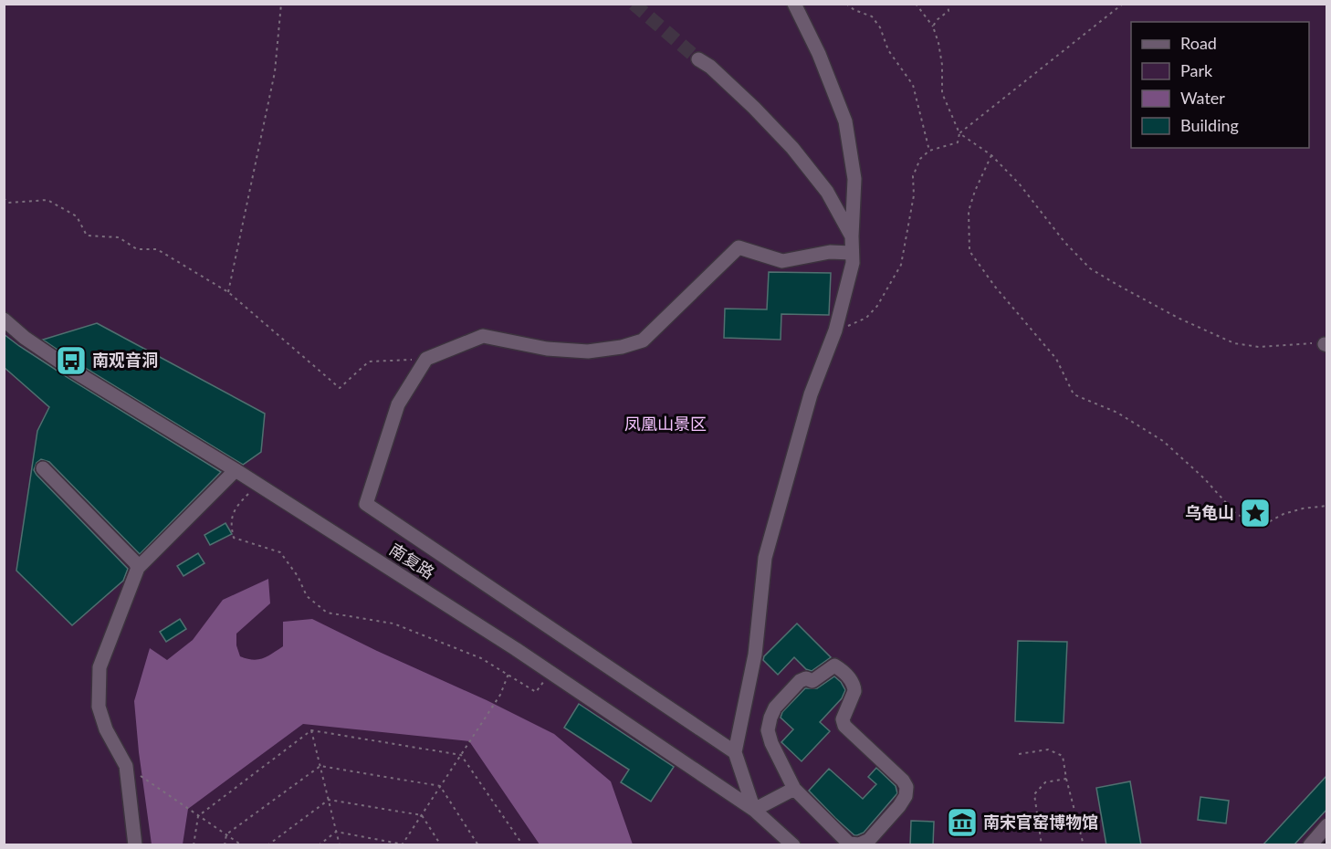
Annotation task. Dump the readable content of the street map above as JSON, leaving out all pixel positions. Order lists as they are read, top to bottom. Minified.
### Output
{"streets":{"street":["南复路"]},"parks":["凤凰山景区"],"places":{"bus stop":["南观音洞"],"place":["乌龟山"],"museum":["南宋官窑博物馆"]},"legend":["Road","Park","Water","Building"]}
